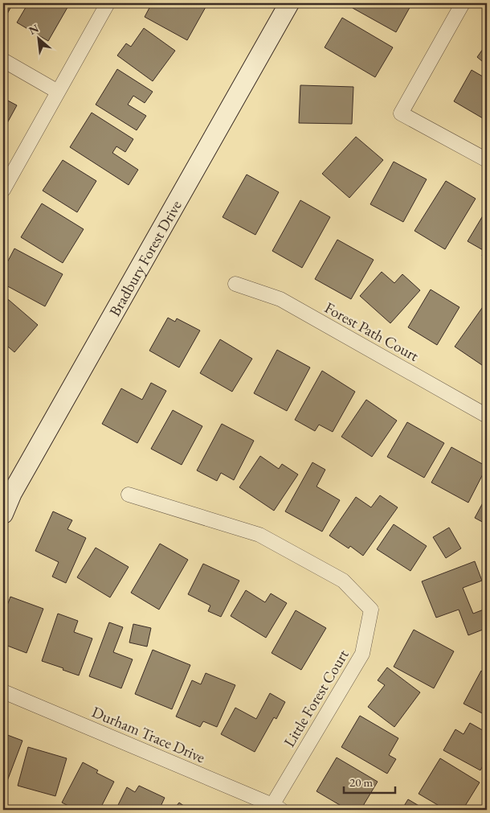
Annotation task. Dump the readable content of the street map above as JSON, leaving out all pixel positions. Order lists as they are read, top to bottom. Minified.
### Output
{"streets":{"street":["Bradbury Forest Drive","Forest Path Court","Little Forest Court","Durham Trace Drive"]},"crossings":[["Little Forest Court","Durham Trace Drive"]],"scale_bar":"20 m","north":"top left"}
